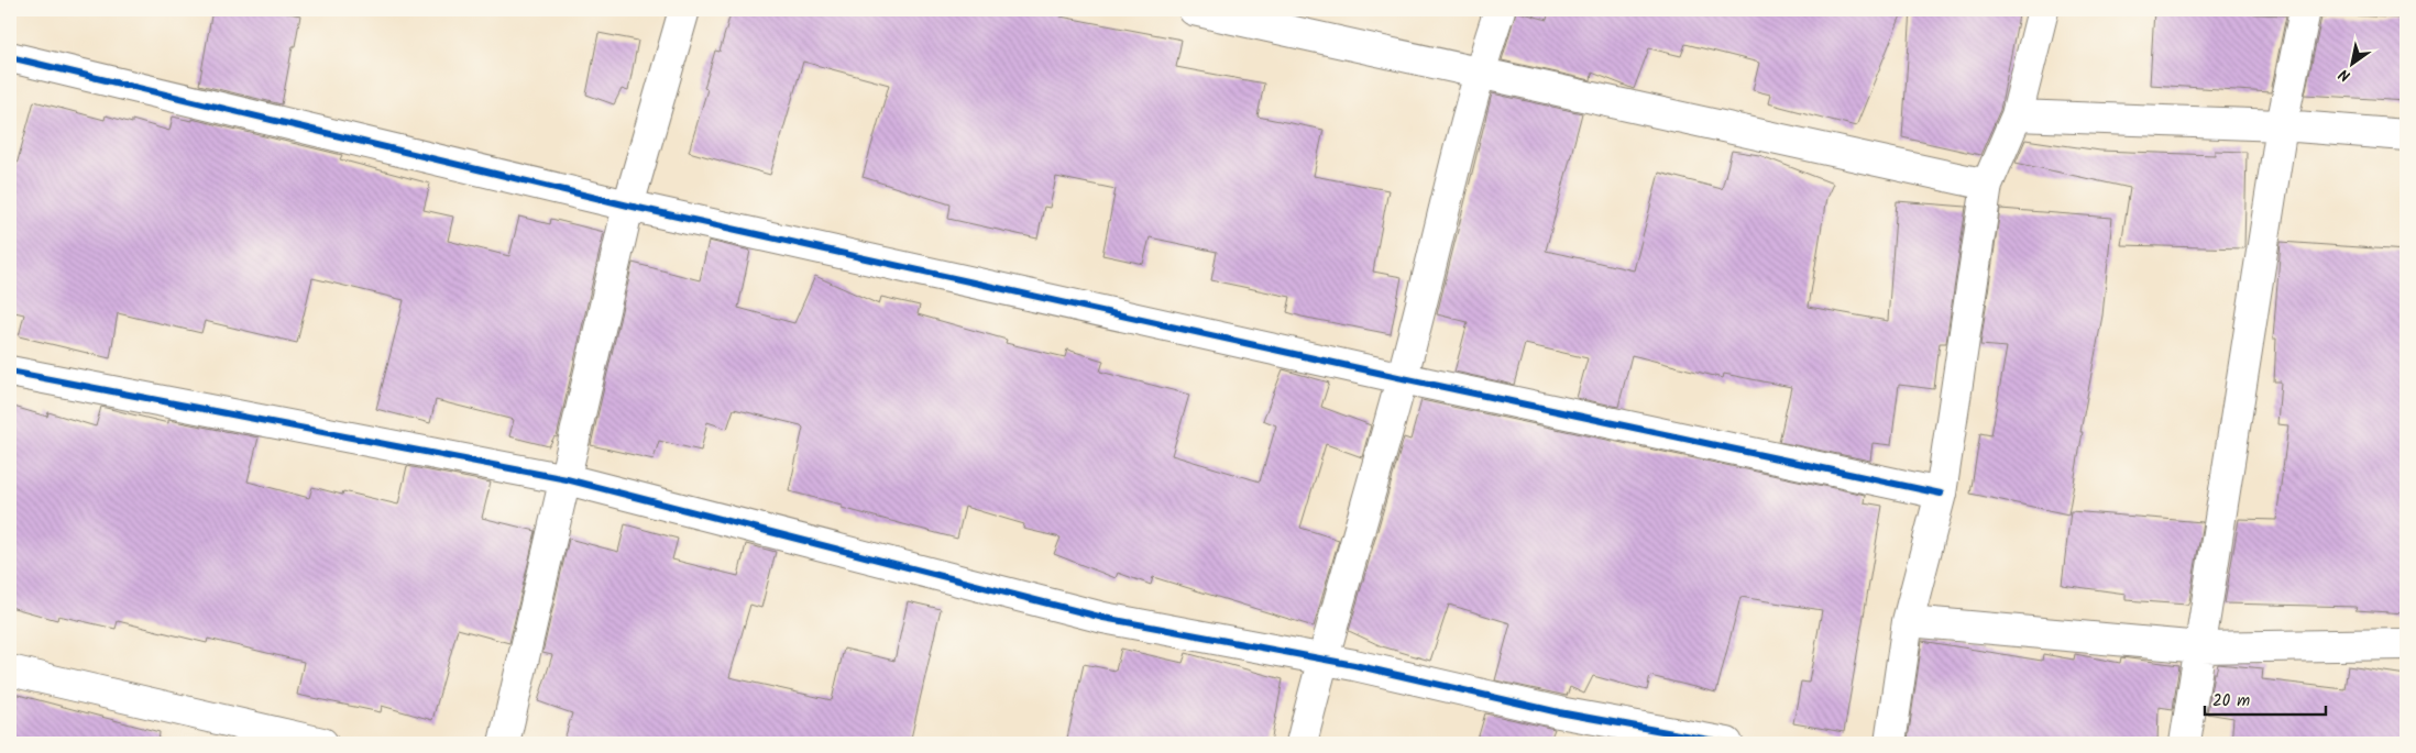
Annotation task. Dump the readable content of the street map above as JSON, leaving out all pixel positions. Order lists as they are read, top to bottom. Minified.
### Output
{"scale_bar":"20 m","north":"bottom left"}
